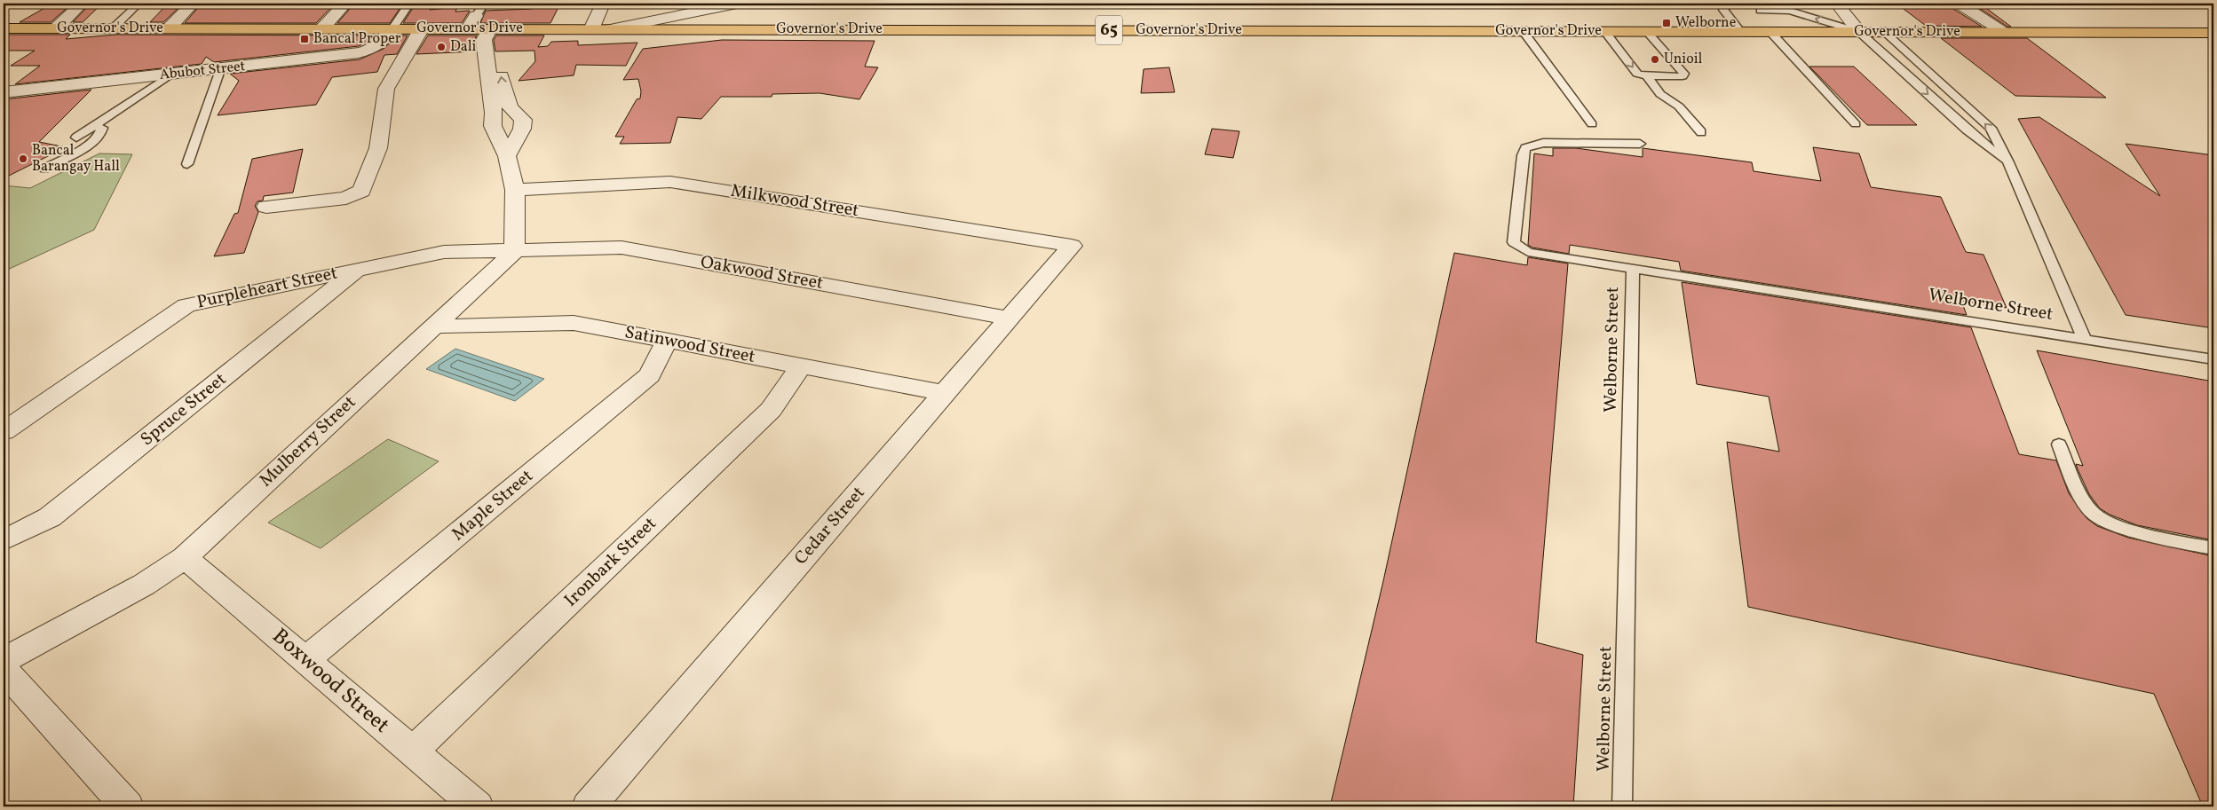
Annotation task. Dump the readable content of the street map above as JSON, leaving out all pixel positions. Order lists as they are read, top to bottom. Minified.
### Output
{"streets":{"highway":["Governor's Drive","65"],"street":["Abubot Street","Milkwood Street","Oakwood Street","Purpleheart Street","Satinwood Street","Spruce Street","Mulberry Street","Maple Street","Cedar Street","Ironbark Street","Boxwood Street"],"lane":["Welborne Street"]},"crossings":[["Governor's Drive","Abubot Street"],["Governor's Drive","Welborne Street"],["Milkwood Street","Cedar Street"],["Oakwood Street","Purpleheart Street"],["Oakwood Street","Mulberry Street"],["Oakwood Street","Cedar Street"],["Purpleheart Street","Spruce Street"],["Purpleheart Street","Mulberry Street"],["Satinwood Street","Mulberry Street"],["Satinwood Street","Maple Street"],["Satinwood Street","Cedar Street"],["Satinwood Street","Ironbark Street"],["Mulberry Street","Boxwood Street"],["Maple Street","Boxwood Street"],["Ironbark Street","Boxwood Street"]],"places":{"transit":["Welborne","Bancal Proper"],"other":["Dali","Unioil","Bancal Barangay Hall"]}}
